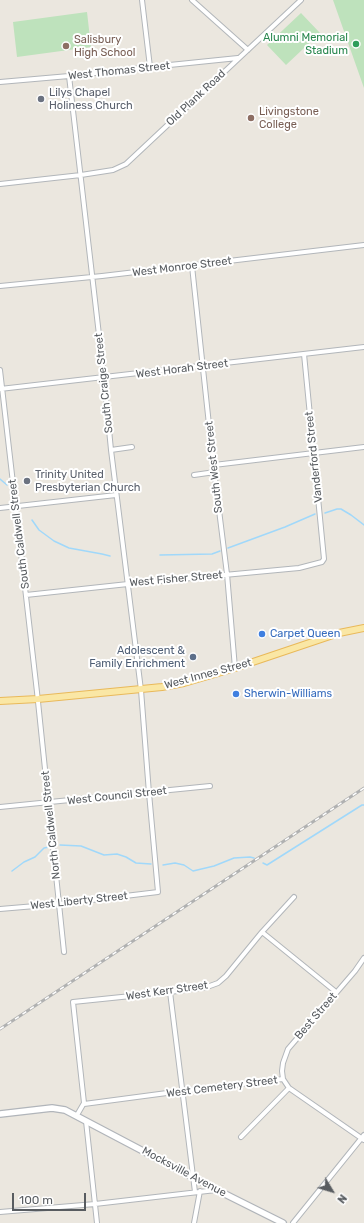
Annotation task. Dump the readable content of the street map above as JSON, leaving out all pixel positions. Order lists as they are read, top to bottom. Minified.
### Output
{"streets":{"main road":["West Innes Street"],"street":["West Thomas Street","Old Plank Road","West Monroe Street","West Horah Street","South Craige Street","Vanderford Street","South West Street","South Caldwell Street","West Fisher Street","West Council Street","North Caldwell Street","West Liberty Street","West Kerr Street","Best Street","West Cemetery Street","Mocksville Avenue"]},"crossings":[["West Thomas Street","Old Plank Road"],["West Thomas Street","South Craige Street"],["Old Plank Road","South Craige Street"],["West Monroe Street","South Craige Street"],["West Monroe Street","South West Street"],["West Horah Street","South Craige Street"],["West Horah Street","Vanderford Street"],["West Horah Street","South West Street"],["West Horah Street","South Caldwell Street"],["South Craige Street","West Fisher Street"],["South Craige Street","West Innes Street"],["South Craige Street","West Council Street"],["South Craige Street","West Liberty Street"],["Vanderford Street","West Fisher Street"],["South West Street","West Fisher Street"],["South West Street","West Innes Street"],["South Caldwell Street","West Fisher Street"],["South Caldwell Street","West Innes Street"],["South Caldwell Street","North Caldwell Street"],["West Innes Street","North Caldwell Street"],["West Council Street","North Caldwell Street"],["North Caldwell Street","West Liberty Street"],["West Kerr Street","West Cemetery Street"],["Best Street","West Cemetery Street"]],"places":["Alumni Memorial Stadium","Salisbury High School","Lilys Chapel Holiness Church","Livingstone College","Trinity United Presbyterian Church","Carpet Queen","Adolescent & Family Enrichment","Sherwin-Williams"],"scale_bar":"100 m","north":"bottom right"}
